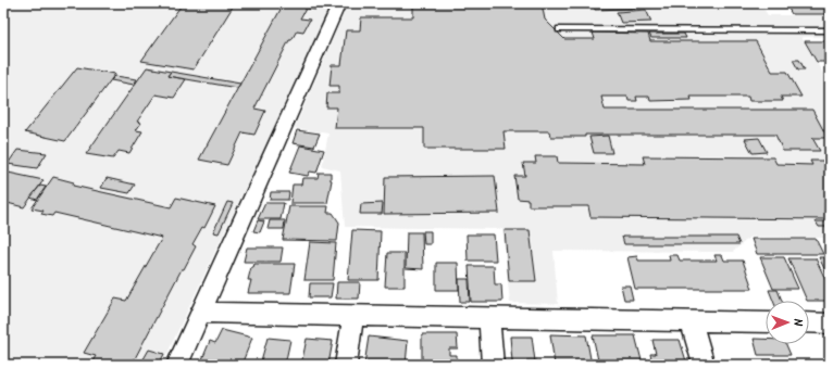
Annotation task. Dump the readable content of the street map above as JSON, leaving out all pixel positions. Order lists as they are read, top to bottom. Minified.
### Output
{"north":"right"}
